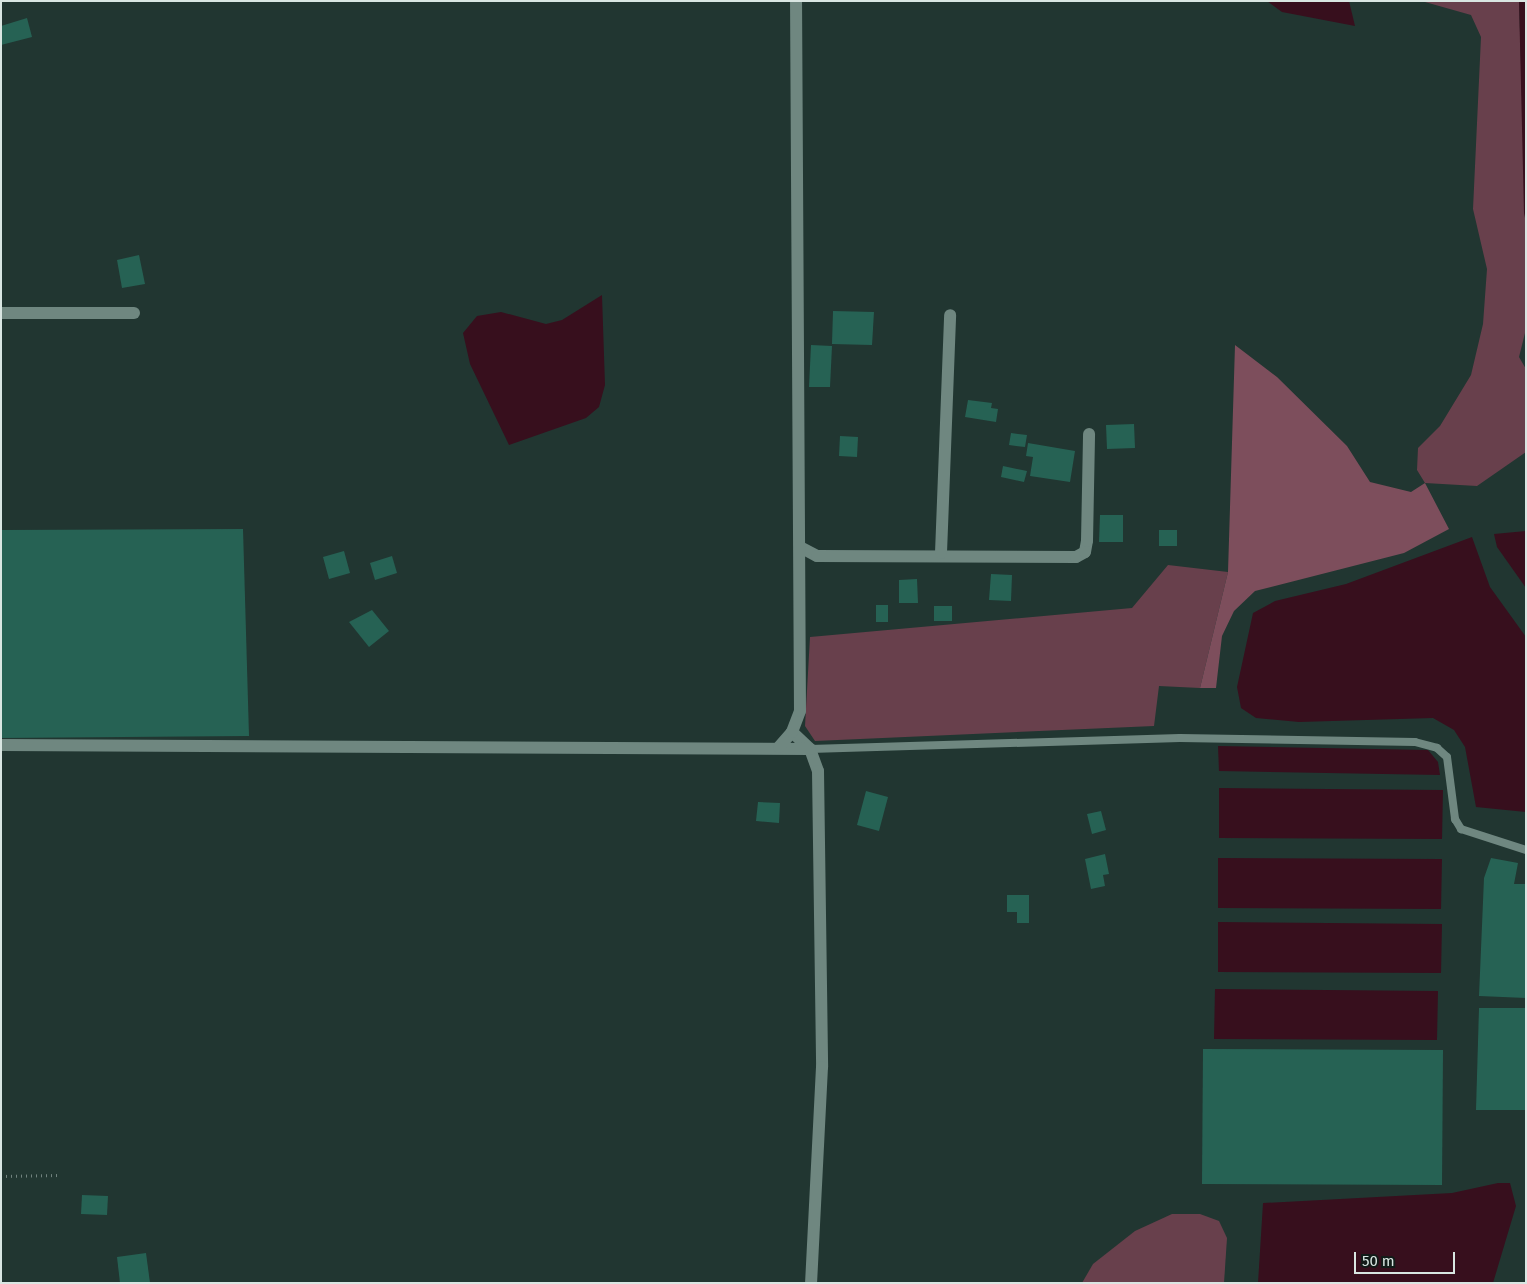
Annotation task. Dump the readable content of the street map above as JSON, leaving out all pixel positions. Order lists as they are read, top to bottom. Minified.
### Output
{"scale_bar":"50 m"}
